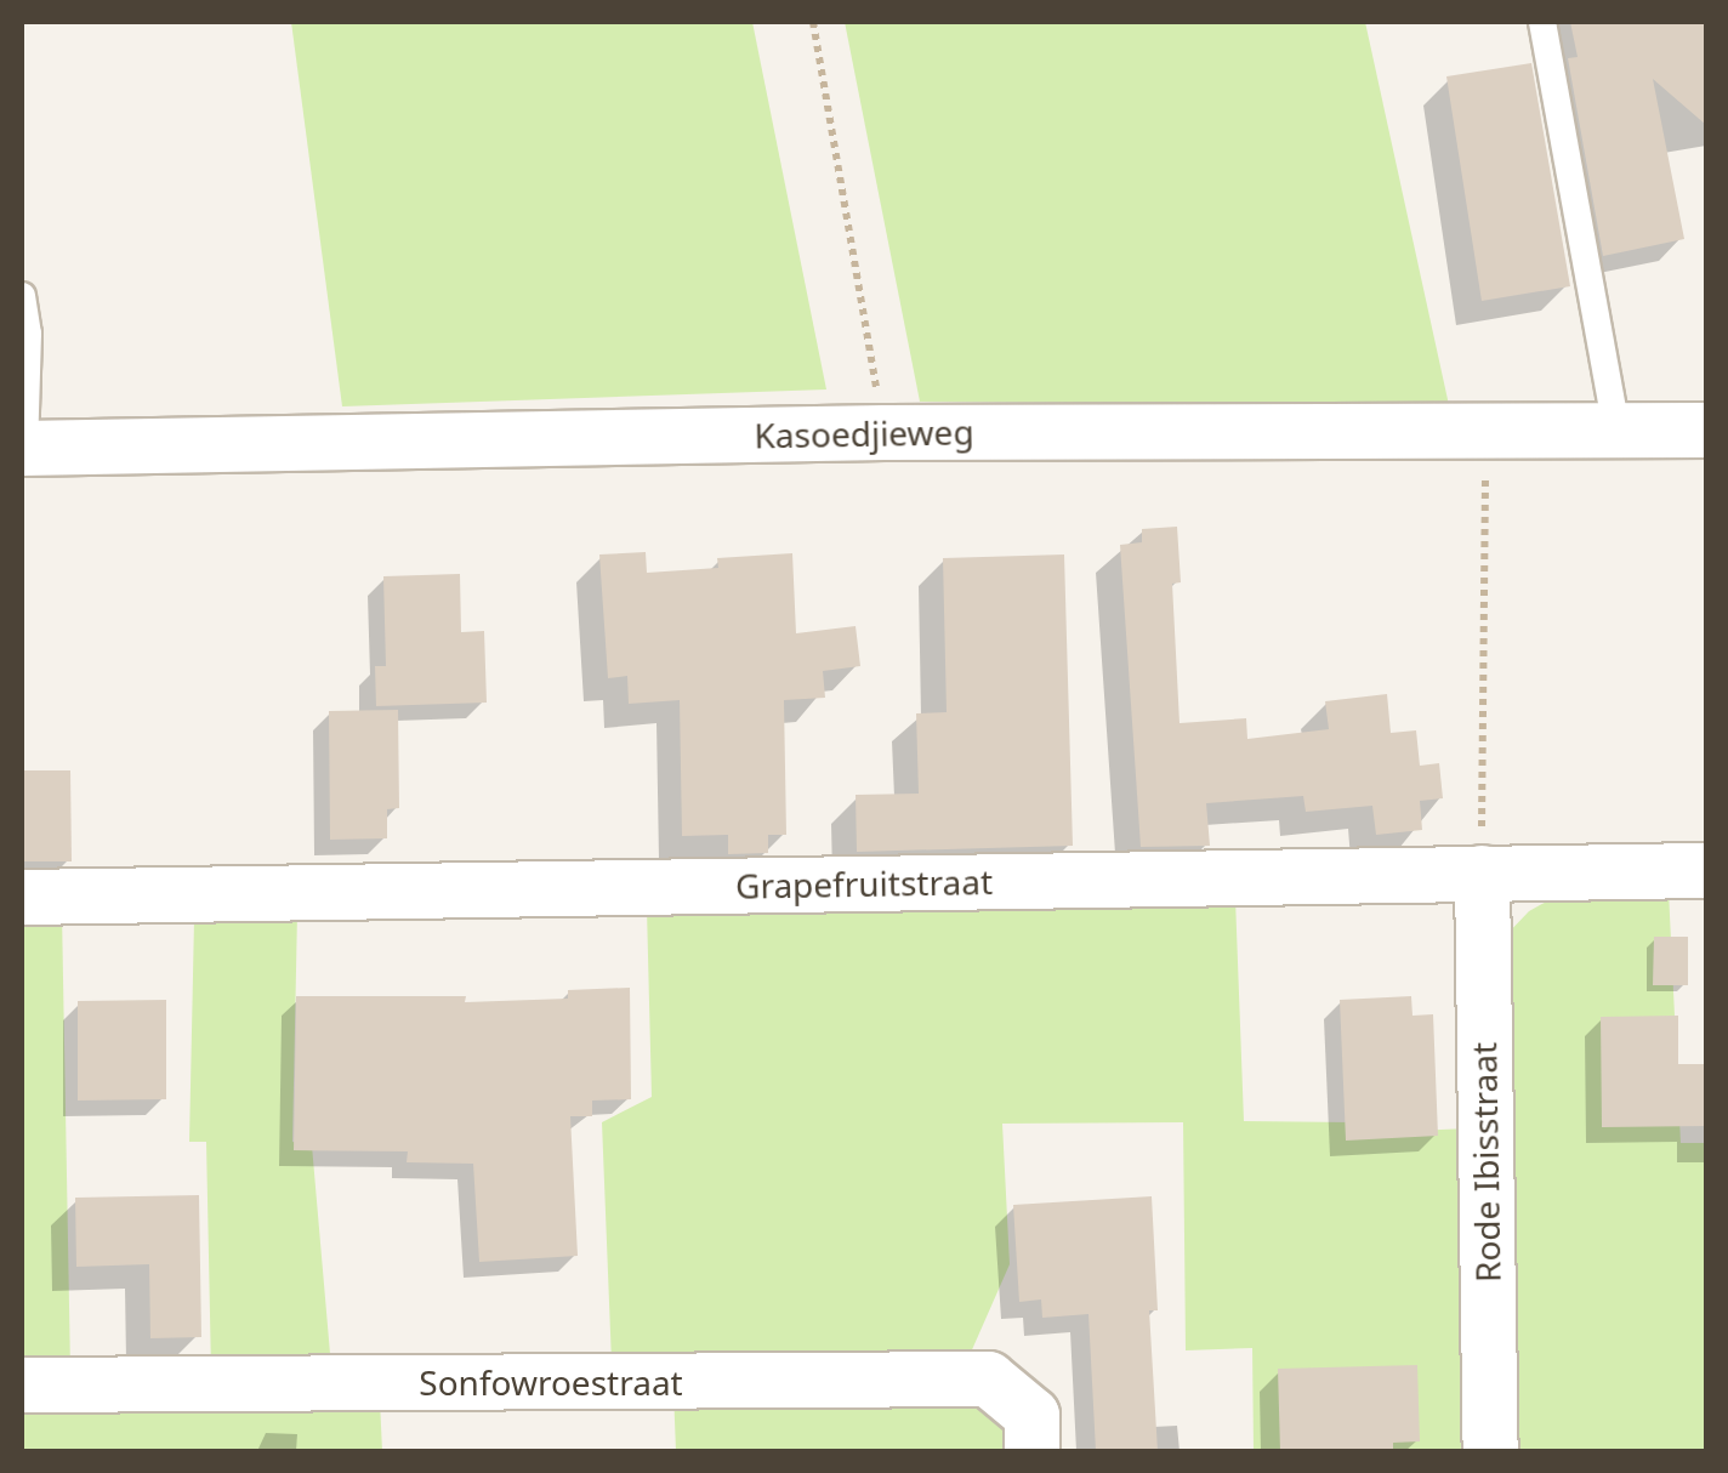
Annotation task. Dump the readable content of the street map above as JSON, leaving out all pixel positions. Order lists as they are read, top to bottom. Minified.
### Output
{"streets":{"street":["Kasoedjieweg","Grapefruitstraat","Rode Ibisstraat","Sonfowroestraat"]},"crossings":[["Grapefruitstraat","Rode Ibisstraat"]]}
